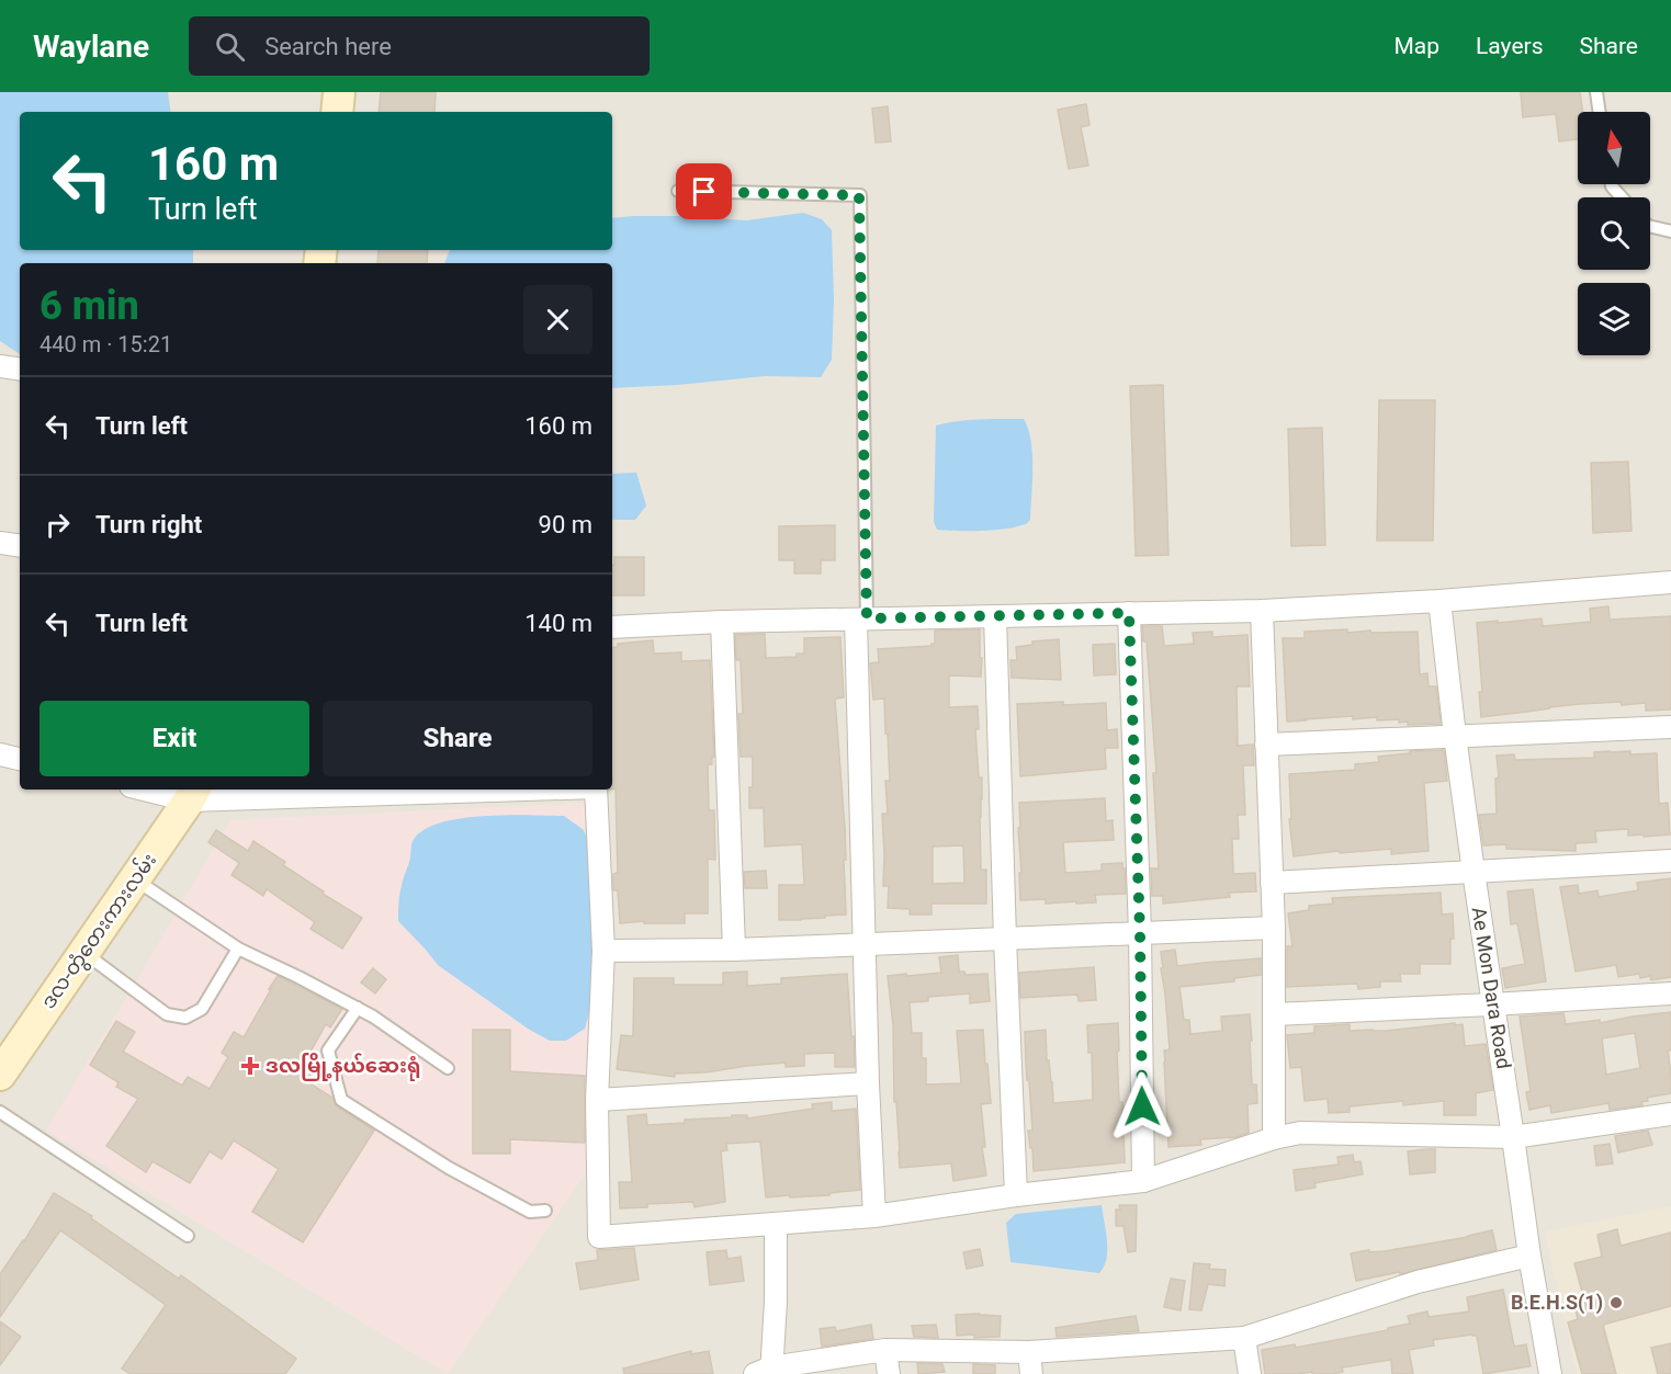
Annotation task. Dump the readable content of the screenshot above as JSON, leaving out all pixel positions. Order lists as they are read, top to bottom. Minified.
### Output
{"streets":{"main road":["ဒလ-တွံတေးကားလမ်း"],"street":["Ae Mon Dara Road"]},"places":{"health":["ဒလမြို့နယ်ဆေးရုံ"],"other":["B.E.H.S(1)"]},"north":"top","page":{"header":"Waylane","search":"Search here","nav":["Map","Layers","Share"],"turn":["160 m","Turn left"],"heading":["6 min","440 m · 15:21"],"list":[{"name":"Turn left","value":"160 m"},{"name":"Turn right","value":"90 m"},{"name":"Turn left","value":"140 m"}],"buttons":["Exit","Share"]}}
